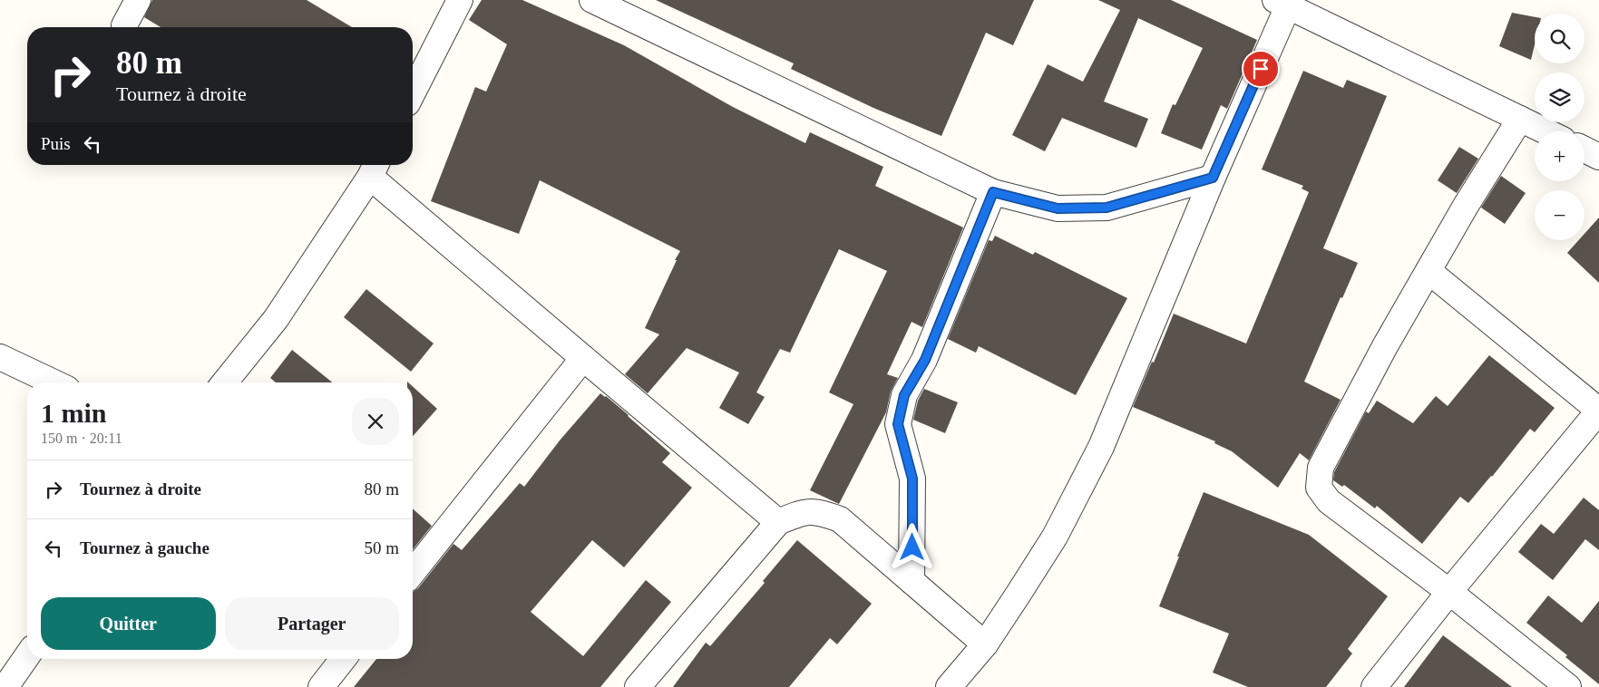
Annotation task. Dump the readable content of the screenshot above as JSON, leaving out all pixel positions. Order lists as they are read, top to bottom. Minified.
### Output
{"page":{"map_buttons":["+","−"],"turn":["80 m","Tournez à droite"],"then":"Puis","heading":["1 min","150 m · 20:11"],"list":[{"name":"Tournez à droite","value":"80 m"},{"name":"Tournez à gauche","value":"50 m"}],"buttons":["Quitter","Partager"]}}
